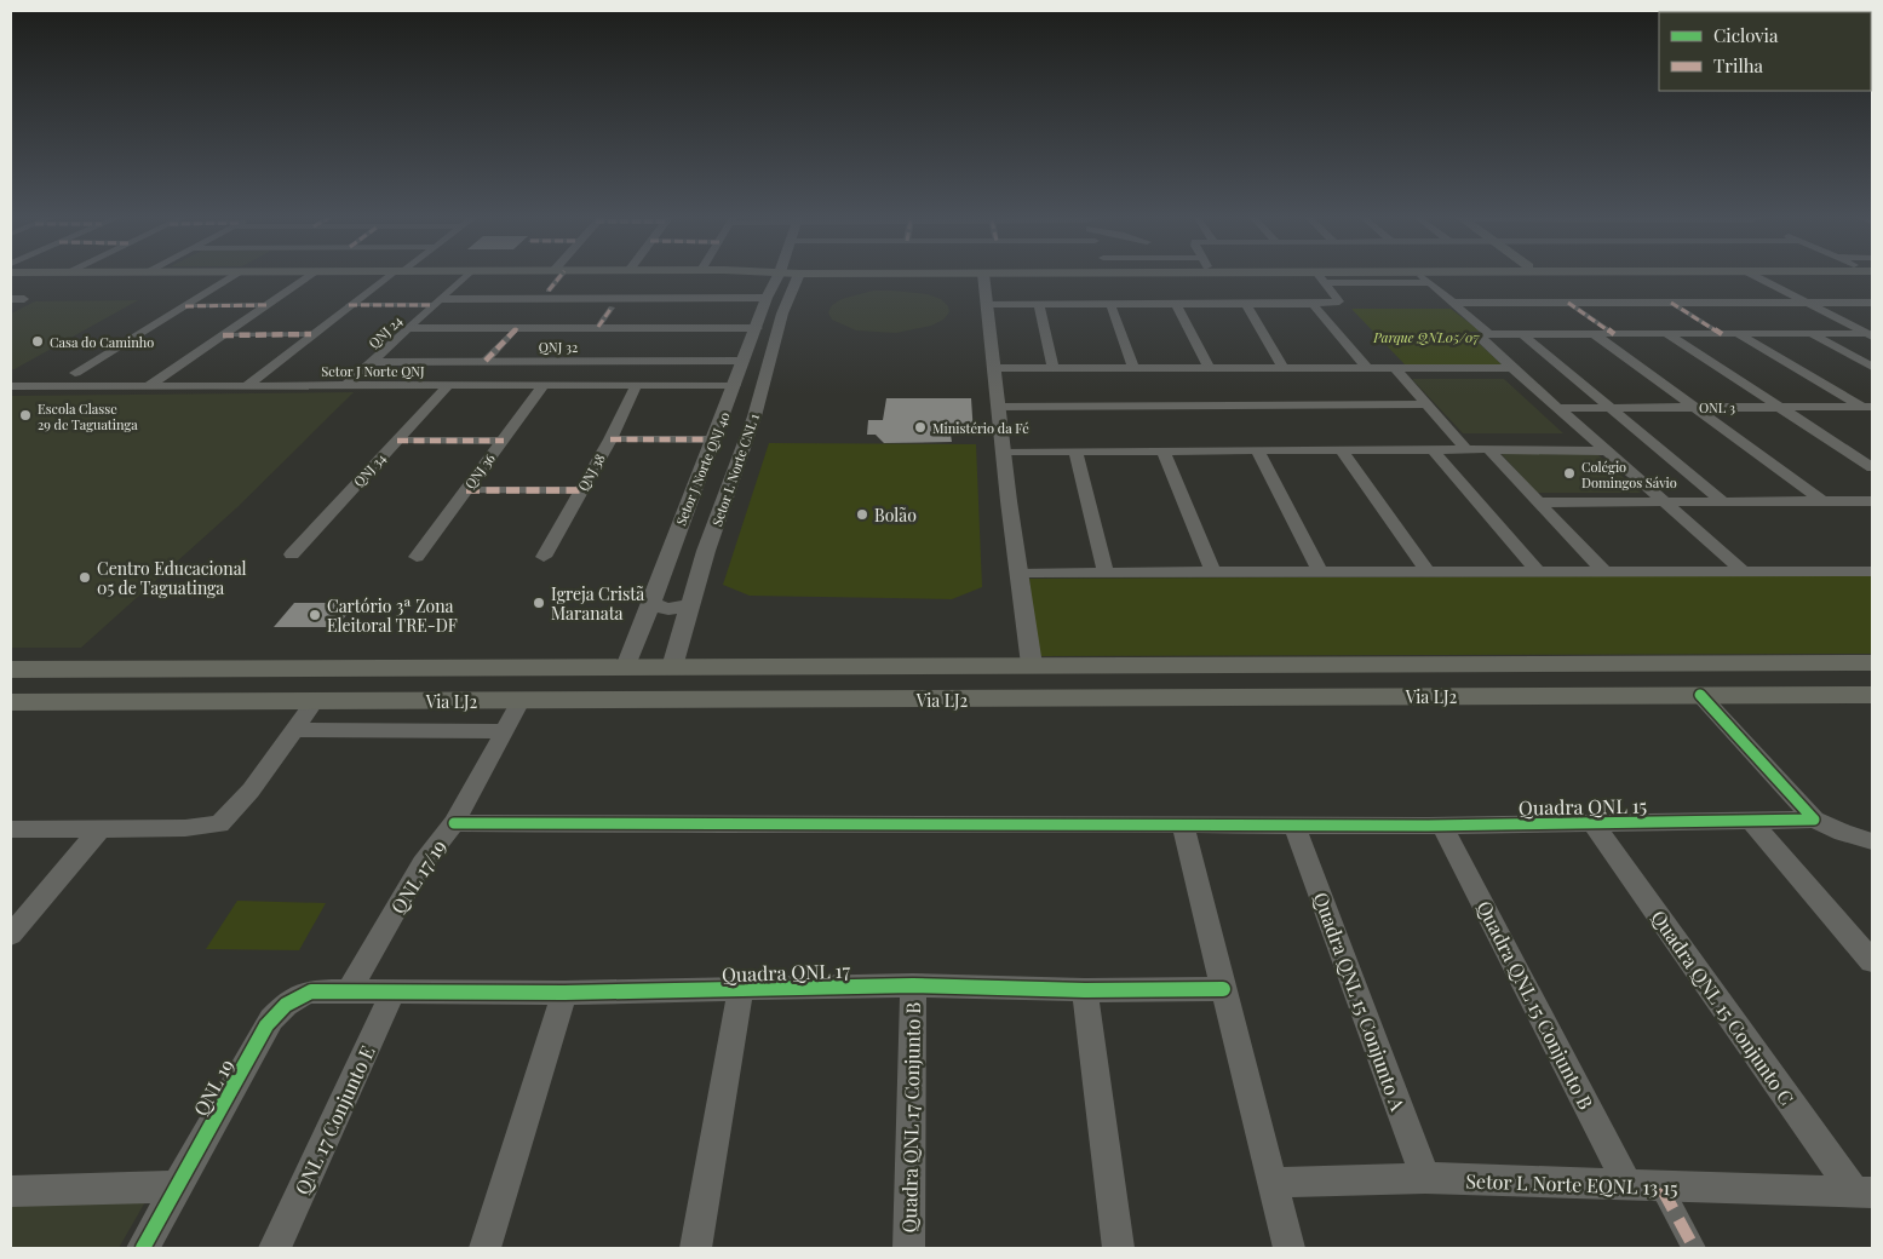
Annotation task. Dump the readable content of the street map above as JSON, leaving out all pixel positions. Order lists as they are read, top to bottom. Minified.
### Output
{"streets":{"main road":["Via LJ2"],"street":["QNJ 24","QNJ 32","Setor J Norte QNJ","ONL 3","Setor J Norte QNJ 40","QNJ 34","Setor L Norte CNL 1","QNJ 36","QNJ 38","Quadra QNL 15","QNL 17/19","Quadra QNL 17","Quadra QNL 15 Conjunto A","Quadra QNL 15 Conjunto B","Quadra QNL 15 Conjunto C","QNL 19","Quadra QNL 17 Conjunto B","QNL 17 Conjunto E","Setor L Norte EQNL 13 15"]},"crossings":[["QNJ 24","QNJ 32"],["QNJ 24","Setor J Norte QNJ"],["QNJ 32","Setor J Norte QNJ"],["QNJ 32","Setor J Norte QNJ 40"],["Setor J Norte QNJ","Setor J Norte QNJ 40"],["Setor J Norte QNJ","QNJ 34"],["Setor J Norte QNJ","QNJ 36"],["Setor J Norte QNJ","QNJ 38"],["Setor J Norte QNJ 40","Via LJ2"],["Setor L Norte CNL 1","Via LJ2"],["Via LJ2","QNL 17/19"],["Quadra QNL 15","Quadra QNL 15 Conjunto A"],["Quadra QNL 15","Quadra QNL 15 Conjunto B"],["Quadra QNL 15","Quadra QNL 15 Conjunto C"],["QNL 17/19","Quadra QNL 17"],["QNL 17/19","QNL 19"],["Quadra QNL 17","QNL 19"],["Quadra QNL 17","Quadra QNL 17 Conjunto B"],["Quadra QNL 17","QNL 17 Conjunto E"],["Quadra QNL 15 Conjunto A","Setor L Norte EQNL 13 15"],["Quadra QNL 15 Conjunto B","Setor L Norte EQNL 13 15"],["Quadra QNL 15 Conjunto C","Setor L Norte EQNL 13 15"]],"parks":["Parque QNL05/07"],"places":["Casa do Caminho","Escola Classe 29 de Taguatinga","Ministério da Fé","Colégio Domingos Sávio","Bolão","Centro Educacional 05 de Taguatinga","Igreja Cristã Maranata","Cartório 3ª Zona Eleitoral TRE-DF"],"legend":["Ciclovia","Trilha"]}
